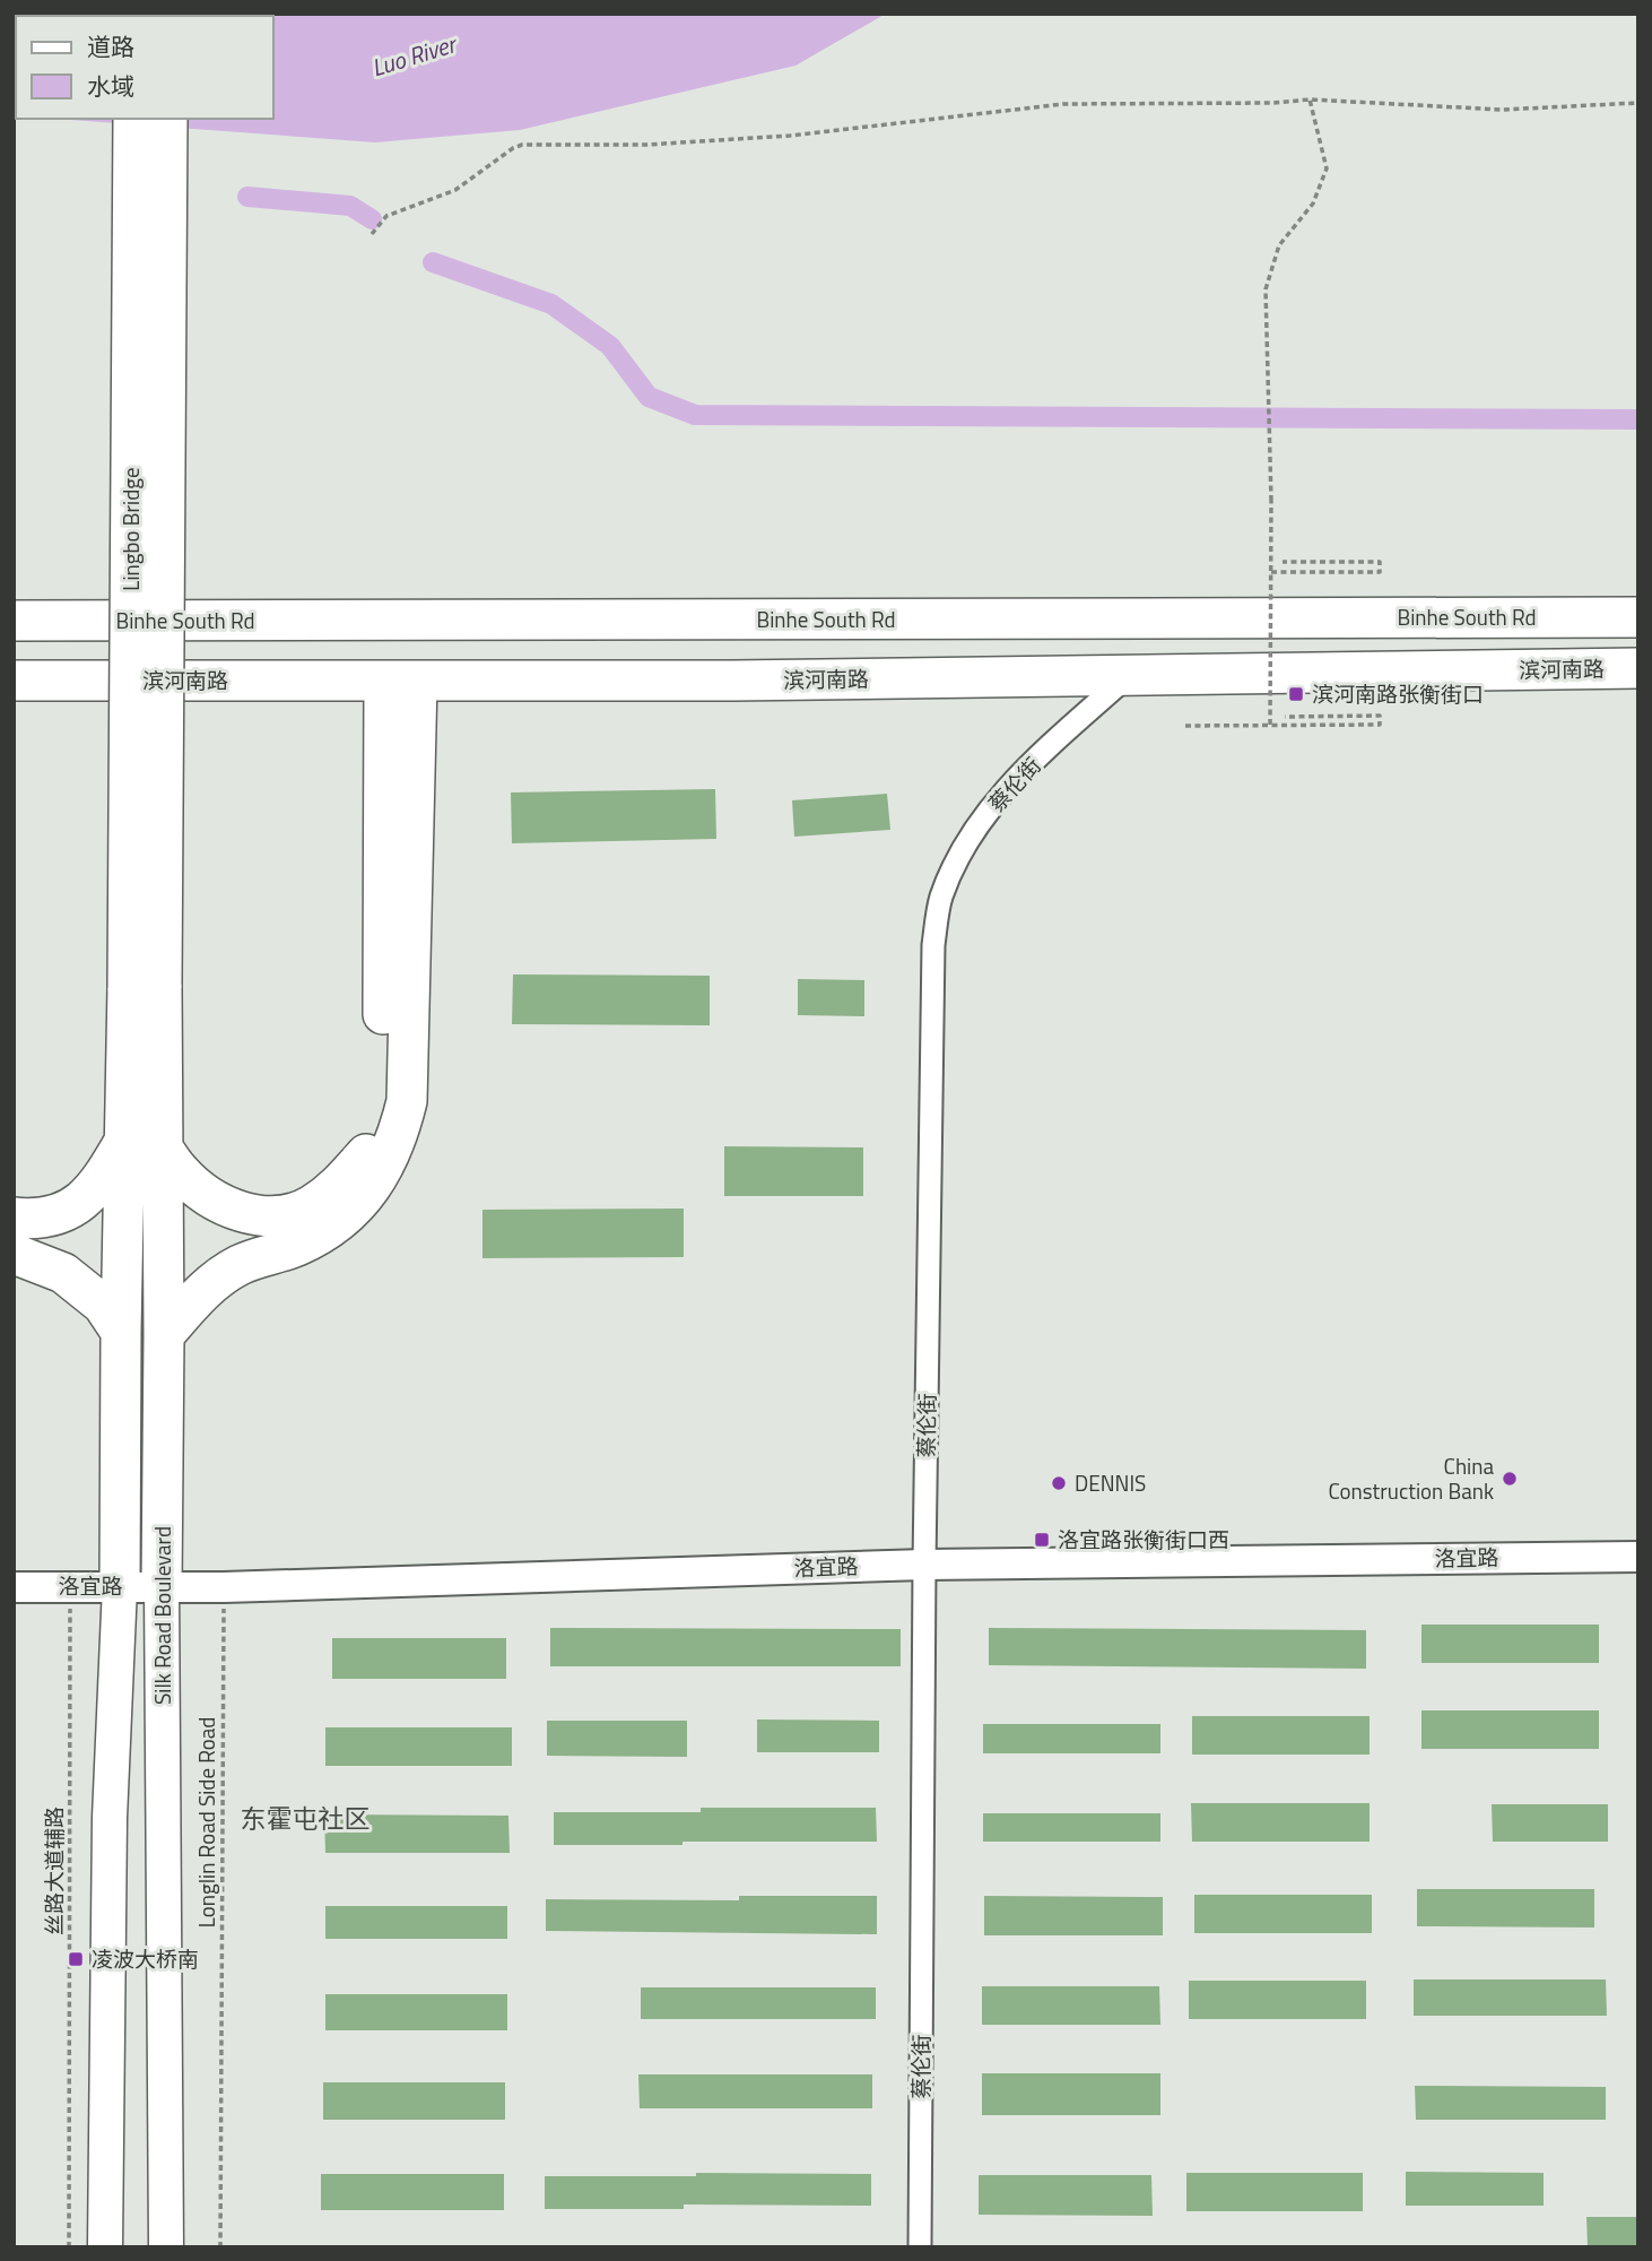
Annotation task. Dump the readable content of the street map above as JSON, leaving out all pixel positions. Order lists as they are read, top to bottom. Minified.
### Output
{"streets":{"highway":["Lingbo Bridge","Binhe South Rd","滨河南路","Silk Road Boulevard"],"street":["蔡伦街","洛宜路"],"path":["Longlin Road Side Road","丝路大道辅路"]},"crossings":[["Lingbo Bridge","Silk Road Boulevard"],["滨河南路","蔡伦街"],["蔡伦街","洛宜路"],["洛宜路","Silk Road Boulevard"],["洛宜路","Longlin Road Side Road"]],"districts":["东霍屯社区"],"water":["Luo River"],"places":{"transit":["滨河南路张衡街口","洛宜路张衡街口西","凌波大桥南"],"other":["China Construction Bank","DENNIS"]},"legend":["道路","水域"]}
